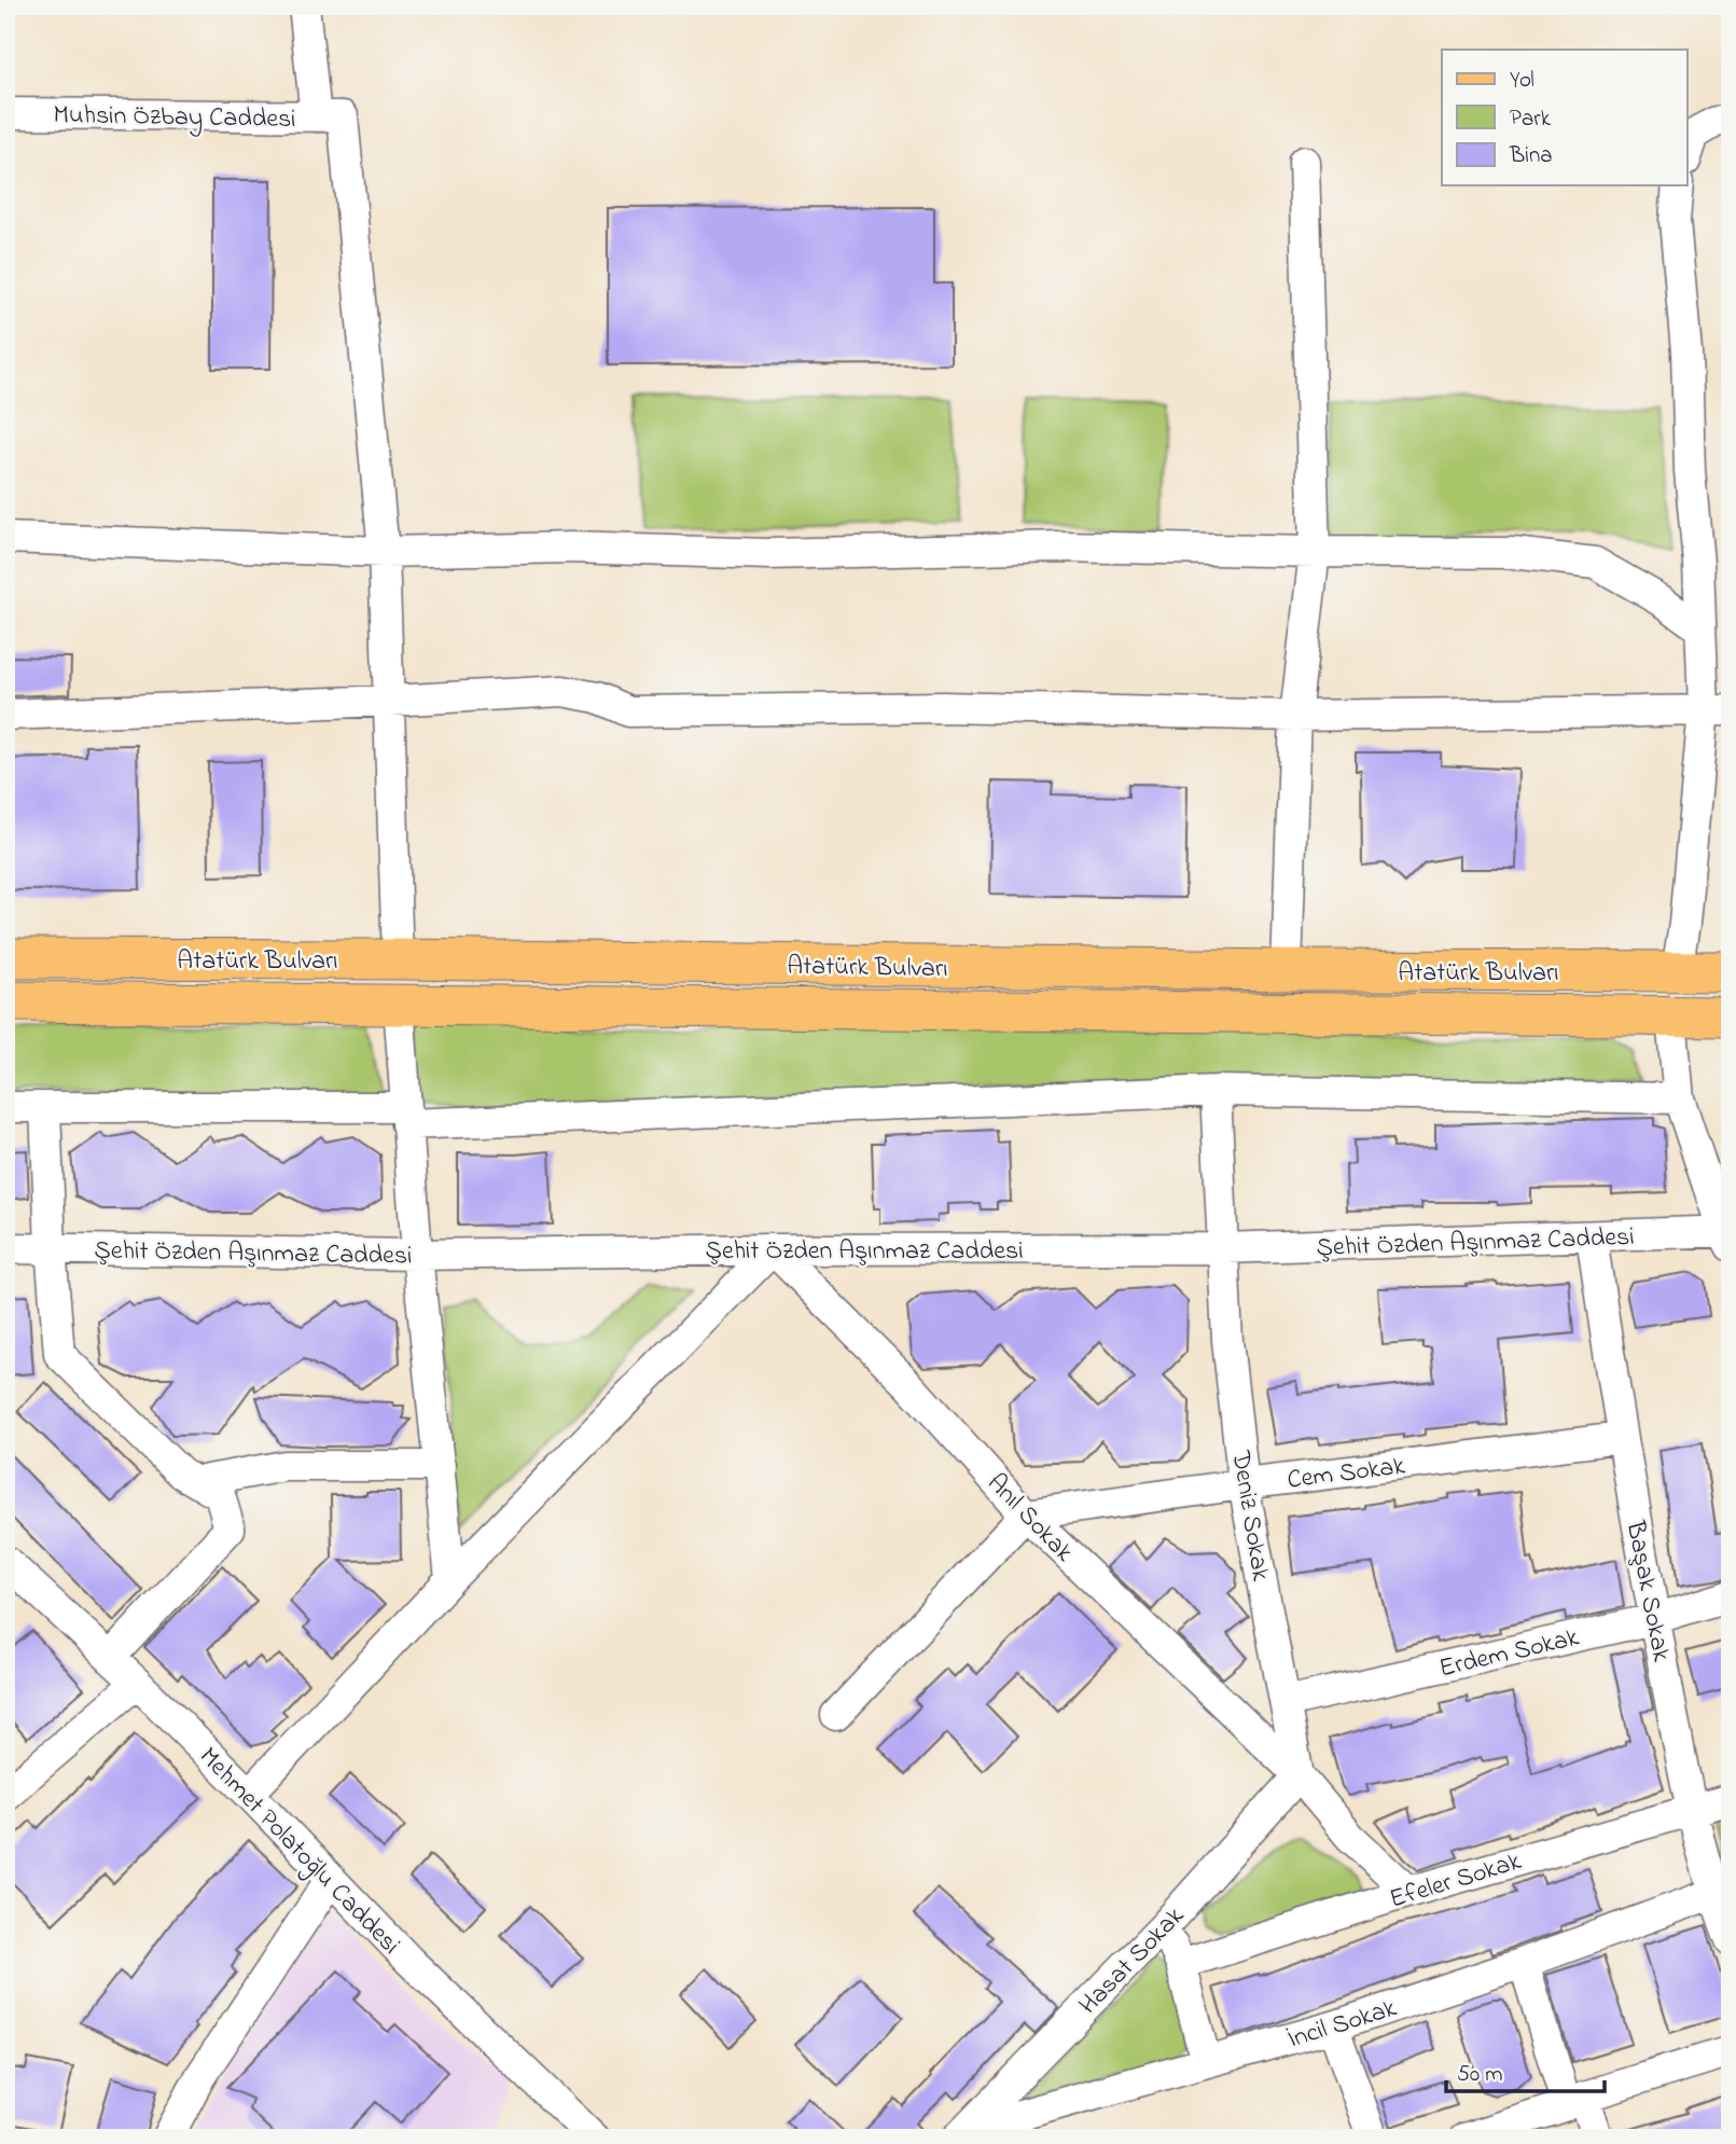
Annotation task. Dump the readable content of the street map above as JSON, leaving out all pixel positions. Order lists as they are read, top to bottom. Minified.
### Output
{"streets":{"main road":["Atatürk Bulvarı"],"street":["Muhsin Özbay Caddesi","Şehit Özden Aşınmaz Caddesi","Cem Sokak","Deniz Sokak","Anıl Sokak","Başak Sokak","Erdem Sokak","Mehmet Polatoğlu Caddesi","Efeler Sokak","Hasat Sokak","İncil Sokak"]},"crossings":[["Şehit Özden Aşınmaz Caddesi","Deniz Sokak"],["Şehit Özden Aşınmaz Caddesi","Anıl Sokak"],["Şehit Özden Aşınmaz Caddesi","Başak Sokak"],["Cem Sokak","Deniz Sokak"],["Cem Sokak","Anıl Sokak"],["Cem Sokak","Başak Sokak"],["Deniz Sokak","Anıl Sokak"],["Deniz Sokak","Erdem Sokak"],["Deniz Sokak","Hasat Sokak"],["Anıl Sokak","Hasat Sokak"],["Başak Sokak","Erdem Sokak"],["Başak Sokak","Efeler Sokak"],["Başak Sokak","İncil Sokak"],["Hasat Sokak","İncil Sokak"]],"legend":["Yol","Park","Bina"],"scale_bar":"50 m"}
